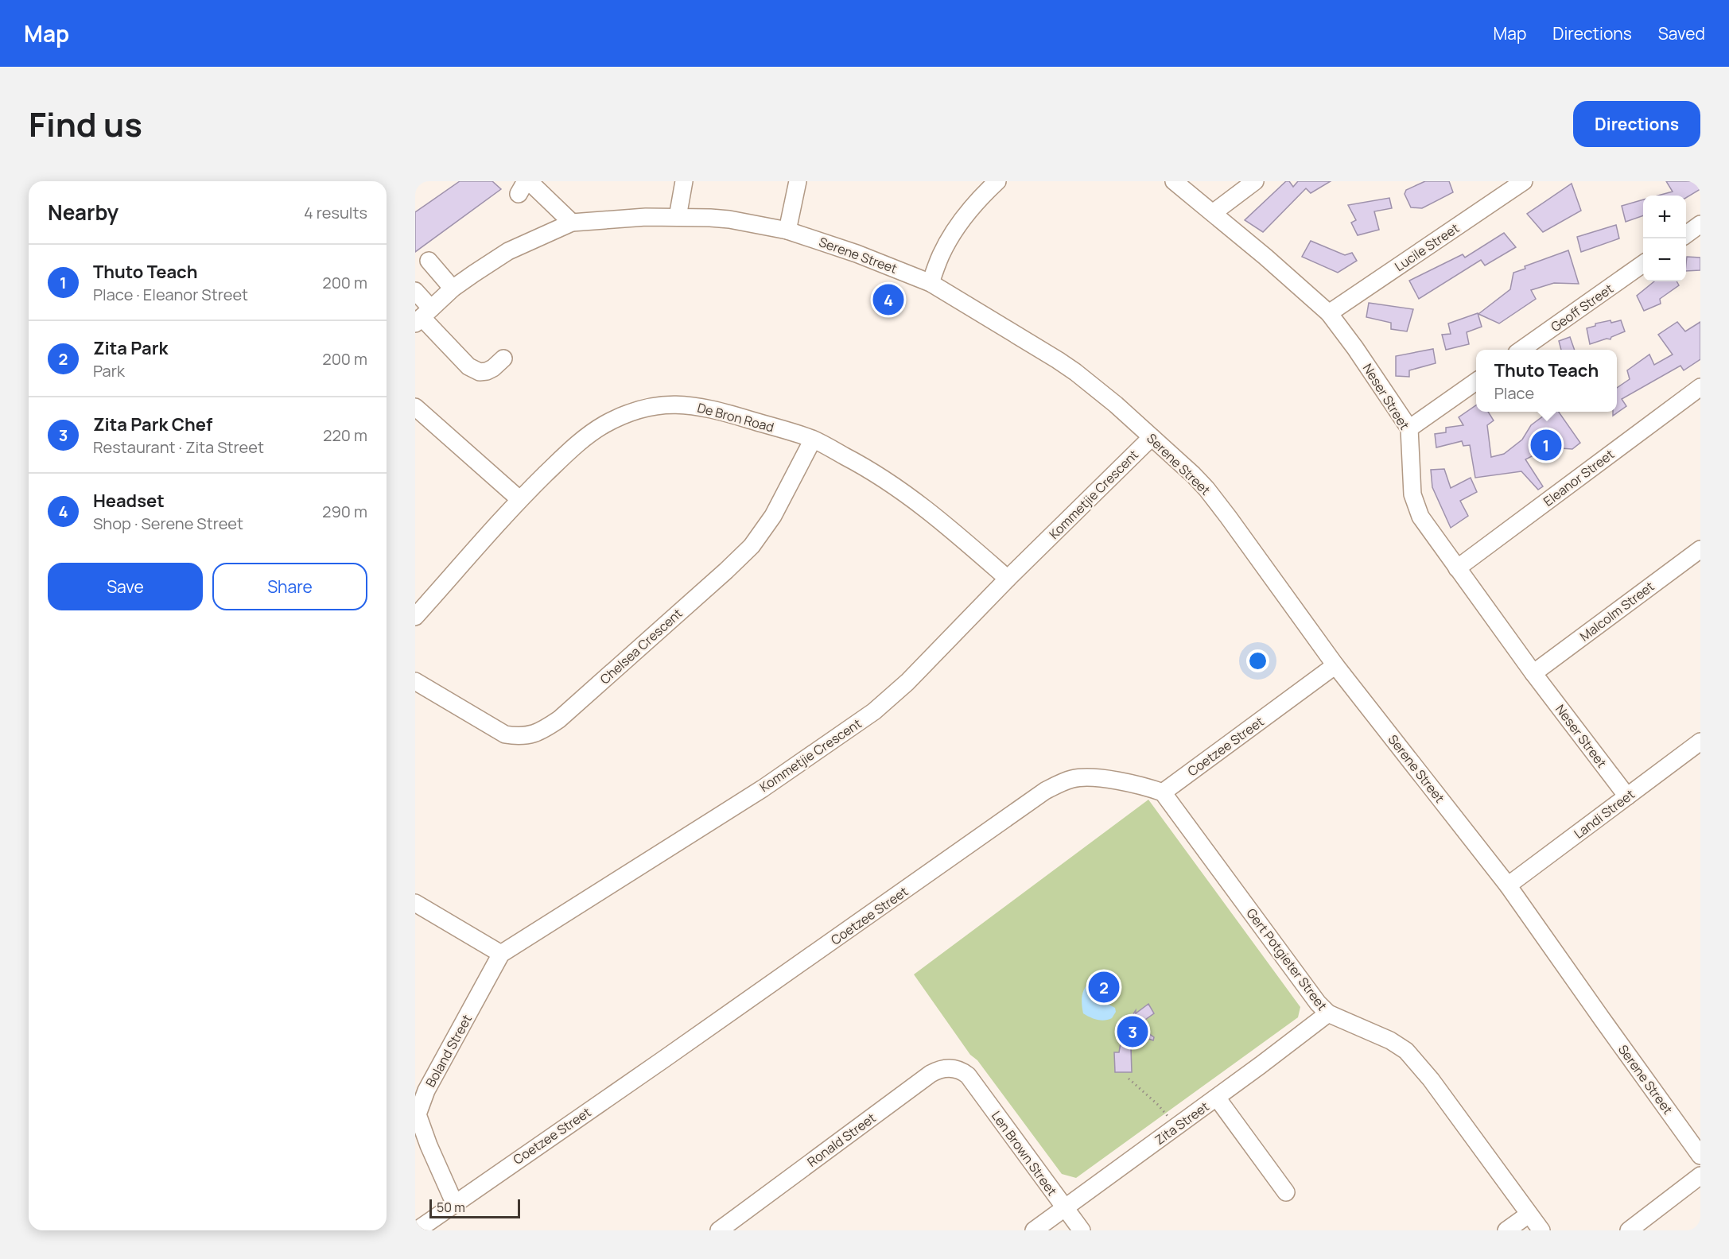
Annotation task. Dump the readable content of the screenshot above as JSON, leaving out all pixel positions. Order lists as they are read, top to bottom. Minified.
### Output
{"streets":{"street":["Lucile Street","Serene Street","Geoff Street","Neser Street","De Bron Road","Eleanor Street","Kommetjie Crescent","Malcolm Street","Chelsea Crescent","Coetzee Street","Landi Street","Gert Potgieter Street","Boland Street","Zita Street","Ronald Street","Len Brown Street"]},"crossings":[["Lucile Street","Neser Street"],["Serene Street","Kommetjie Crescent"],["Serene Street","Coetzee Street"],["Serene Street","Landi Street"],["Neser Street","Eleanor Street"],["Neser Street","Malcolm Street"],["Neser Street","Landi Street"],["De Bron Road","Kommetjie Crescent"],["De Bron Road","Chelsea Crescent"],["Kommetjie Crescent","Boland Street"],["Coetzee Street","Gert Potgieter Street"],["Coetzee Street","Boland Street"],["Gert Potgieter Street","Zita Street"],["Zita Street","Len Brown Street"],["Ronald Street","Len Brown Street"]],"scale_bar":"50 m","page":{"header":"Map","nav":["Map","Directions","Saved"],"title":"Find us","buttons":["Directions",["Save","Share"]],"heading":["Nearby","4 results"],"map_buttons":["+","−"],"list":[{"mark":"1","name":"Thuto Teach","note":"Place · Eleanor Street","value":"200 m"},{"mark":"2","name":"Zita Park","note":"Park","value":"200 m"},{"mark":"3","name":"Zita Park Chef","note":"Restaurant · Zita Street","value":"220 m"},{"mark":"4","name":"Headset","note":"Shop · Serene Street","value":"290 m"}],"pins":["4","1","2","3"],"popup":["Thuto Teach","Place"],"scale":"50 m"}}
